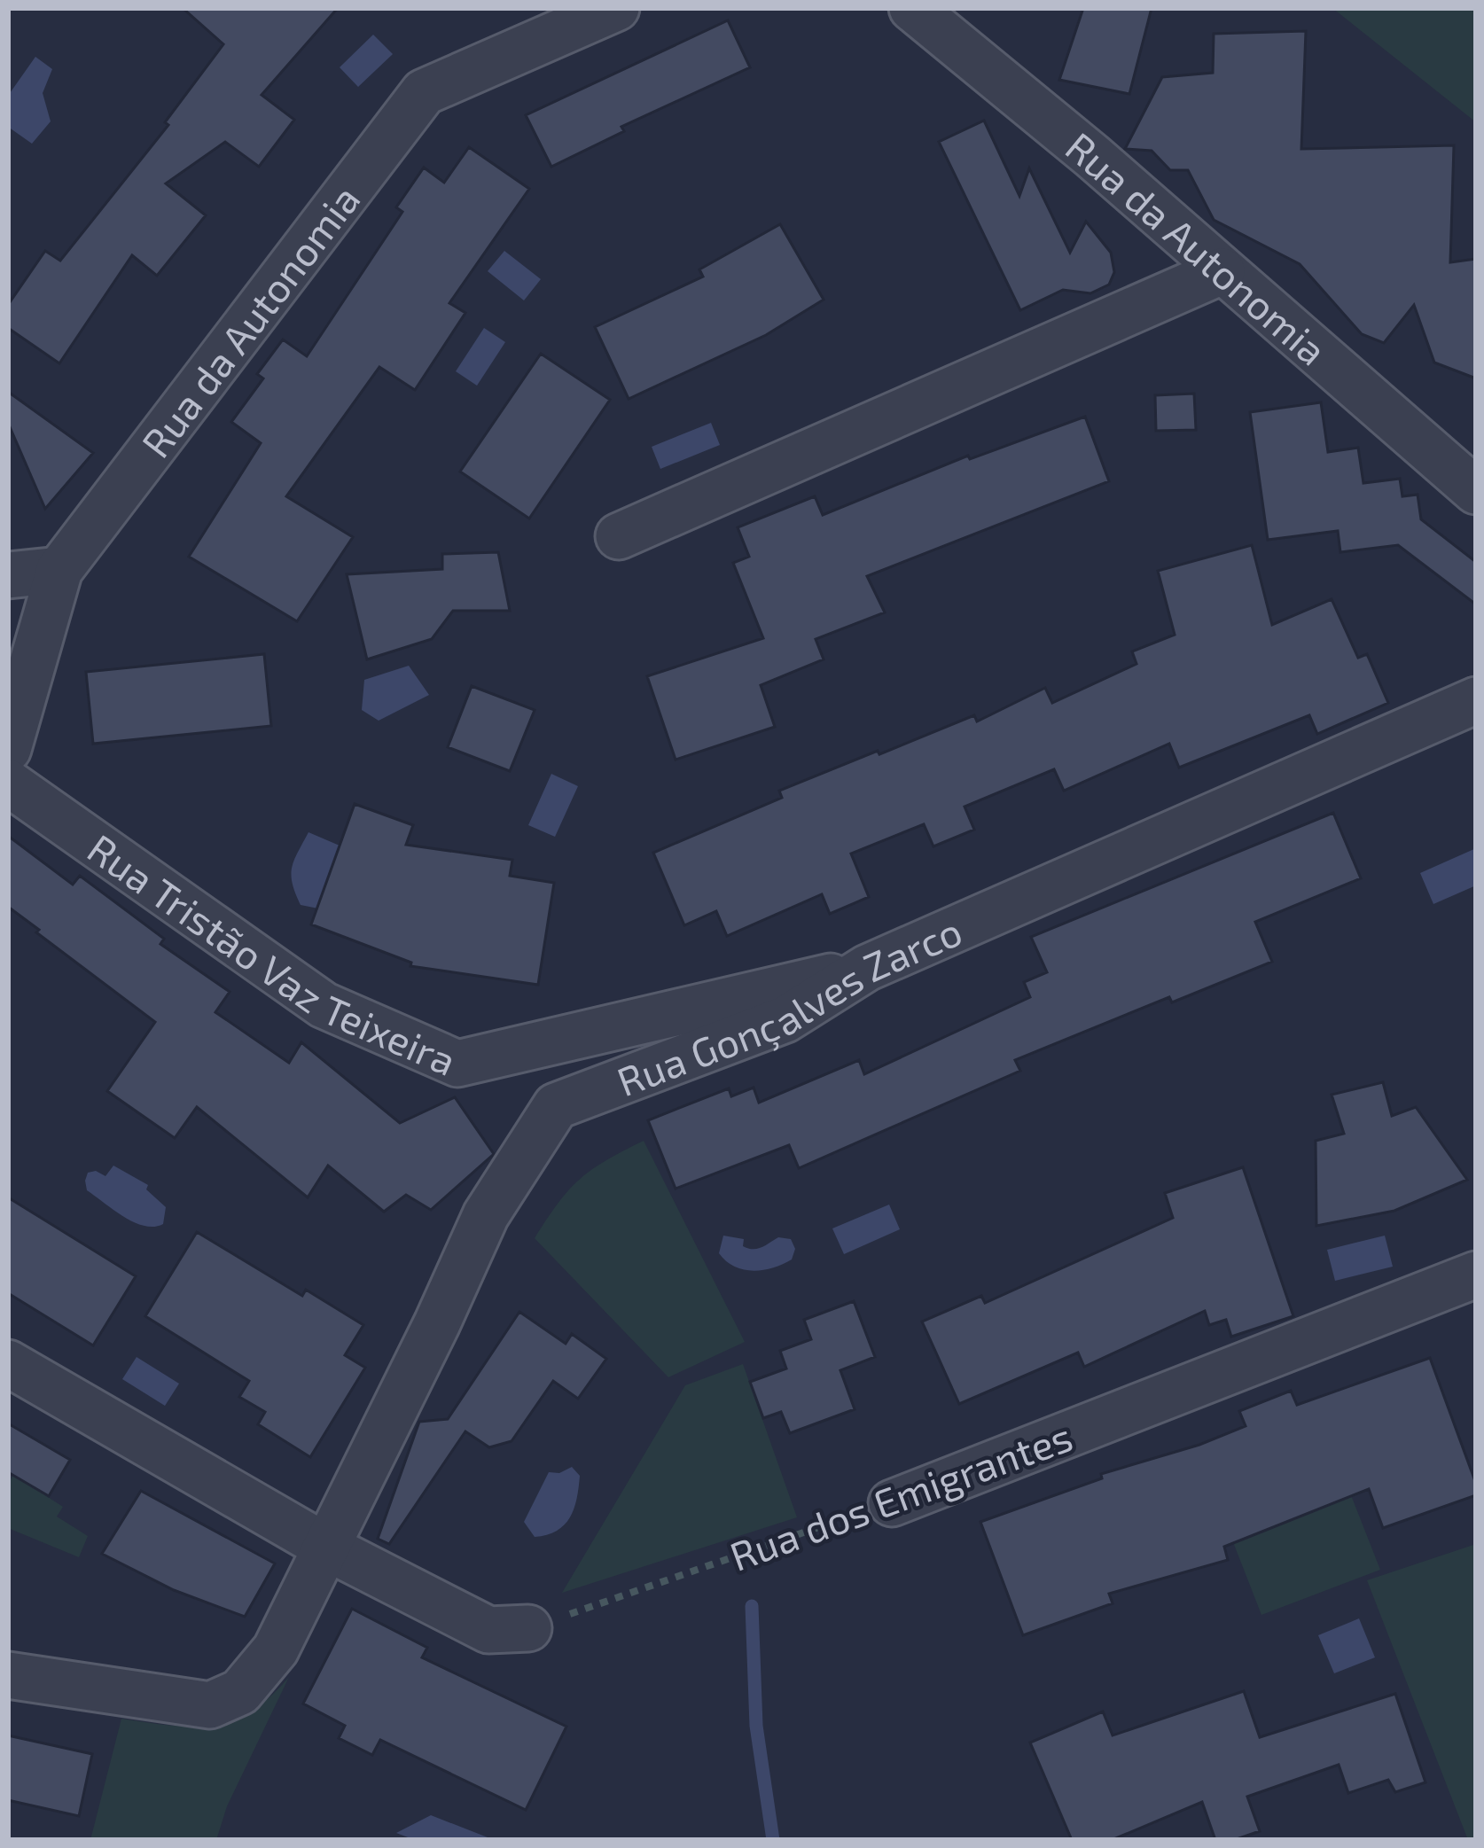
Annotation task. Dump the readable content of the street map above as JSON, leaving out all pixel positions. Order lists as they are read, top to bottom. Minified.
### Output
{"streets":{"street":["Rua da Autonomia","Rua Tristão Vaz Teixeira","Rua Gonçalves Zarco","Rua dos Emigrantes"]},"crossings":[["Rua Tristão Vaz Teixeira","Rua Gonçalves Zarco"]]}
